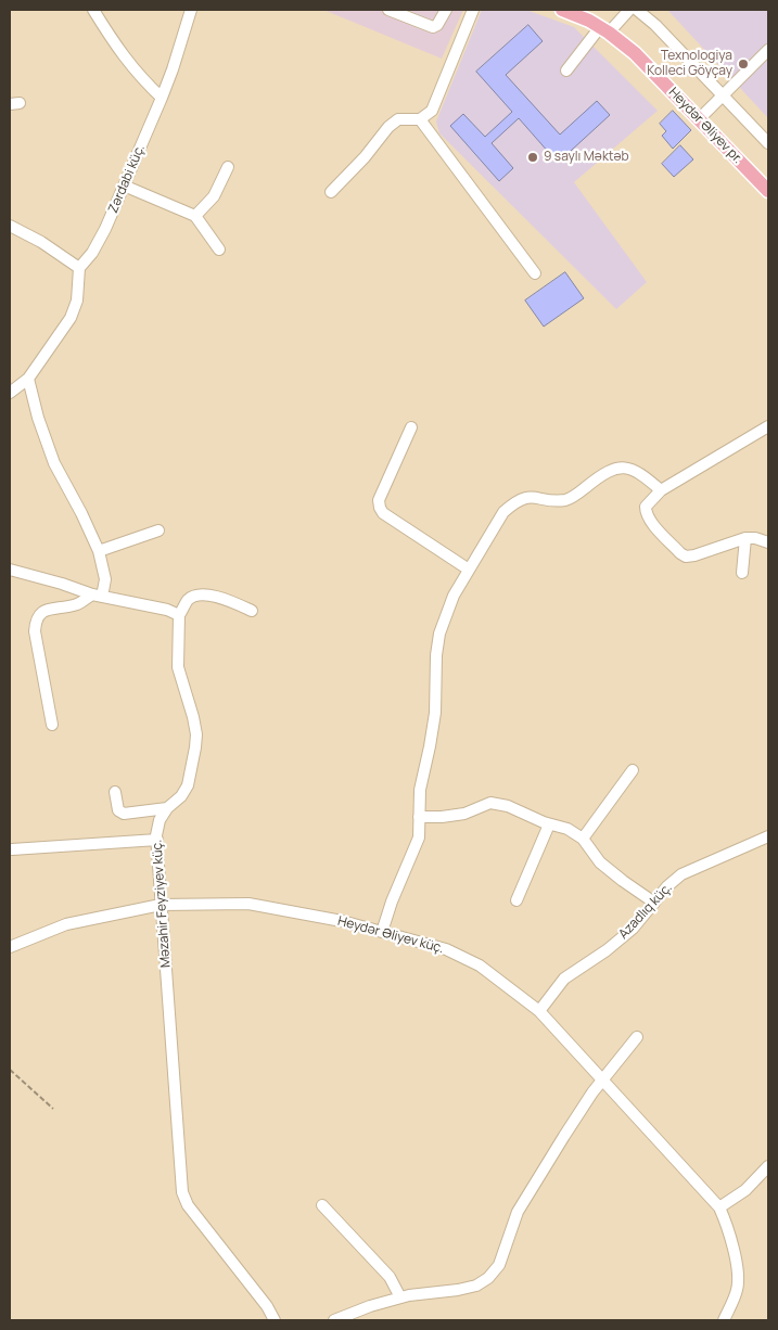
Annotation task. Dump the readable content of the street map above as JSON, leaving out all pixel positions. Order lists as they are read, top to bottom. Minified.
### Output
{"streets":{"main road":["Heydər Əliyev pr."],"street":["Zərdabi küç.","Məzahir Feyziyev küç.","Azadlıq küç.","Heydər Əliyev küç."]},"crossings":[["Məzahir Feyziyev küç.","Heydər Əliyev küç."],["Azadlıq küç.","Heydər Əliyev küç."]],"places":["Texnologiya Kolleci Göyçay","9 saylı Məktəb"]}
